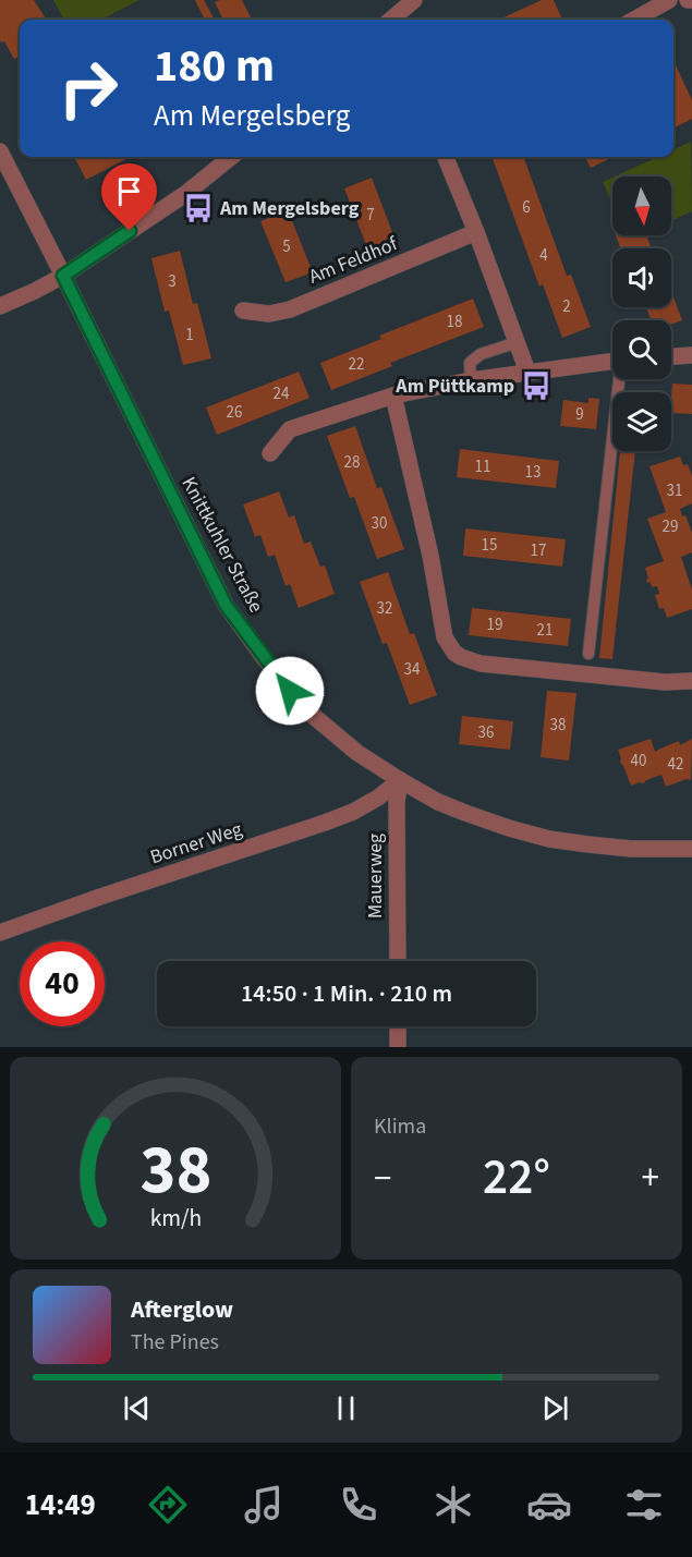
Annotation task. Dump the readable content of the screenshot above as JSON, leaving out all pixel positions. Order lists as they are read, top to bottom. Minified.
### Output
{"streets":{"street":["Am Feldhof","Knittkuhler Straße","Borner Weg","Mauerweg"]},"crossings":[["Knittkuhler Straße","Borner Weg"],["Knittkuhler Straße","Mauerweg"],["Borner Weg","Mauerweg"]],"places":{"bus stop":["Am Mergelsberg","Am Püttkamp"]},"house_numbers":["6","7","5","4","3","2","18","1","22","24","26","9","28","11","13","31","30","29","15","17","32","19","21","34","38","36","40","42"],"north":"bottom","page":{"turn":["180 m","Am Mergelsberg"],"limit":"40","trip":"14:50 · 1 Min. · 210 m","tile":"Klima","heat":["−","22°","+"],"song":["Afterglow","The Pines"],"tabs":"14:49","gauge":["38","km/h"]}}
